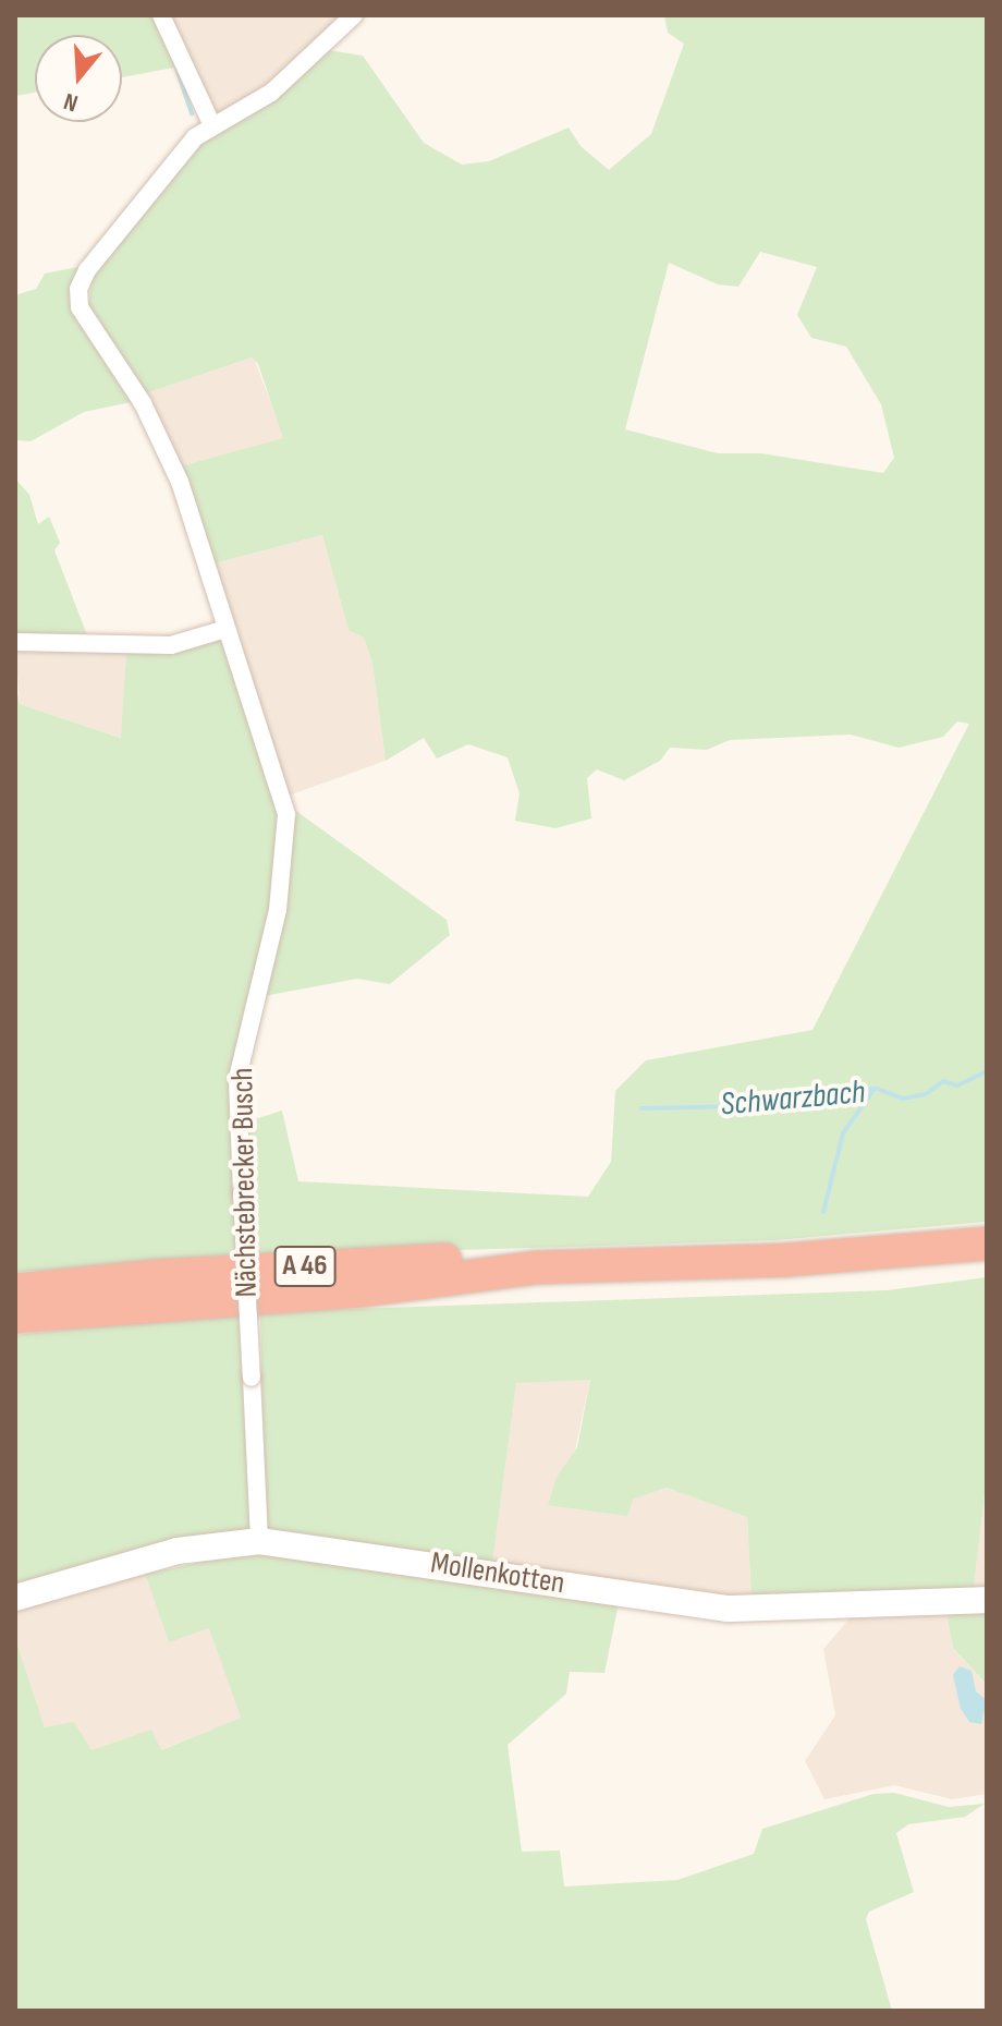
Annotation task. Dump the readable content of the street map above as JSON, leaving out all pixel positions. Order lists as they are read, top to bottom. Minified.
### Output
{"streets":{"highway":["A 46"],"main road":["Mollenkotten"],"street":["Nächstebrecker Busch"]},"crossings":[["Nächstebrecker Busch","Mollenkotten"]],"water":["Schwarzbach"],"north":"bottom"}
